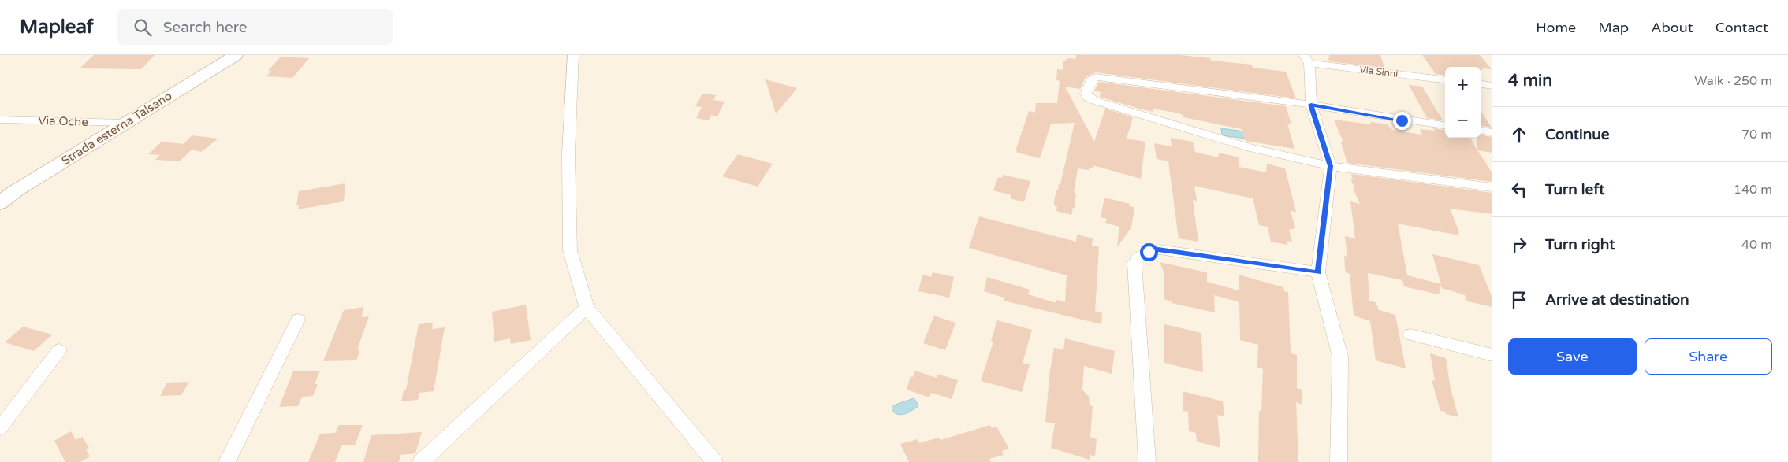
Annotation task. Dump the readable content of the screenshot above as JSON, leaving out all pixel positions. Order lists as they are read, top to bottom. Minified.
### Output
{"streets":{"street":["Via Sinni","Via Oche","Strada esterna Talsano"]},"crossings":[["Via Oche","Strada esterna Talsano"]],"page":{"header":"Mapleaf","search":"Search here","nav":["Home","Map","About","Contact"],"heading":["4 min","Walk · 250 m"],"map_buttons":["+","−"],"list":[["Continue","70 m"],["Turn left","140 m"],["Turn right","40 m"],"Arrive at destination"],"buttons":["Save","Share"]}}
